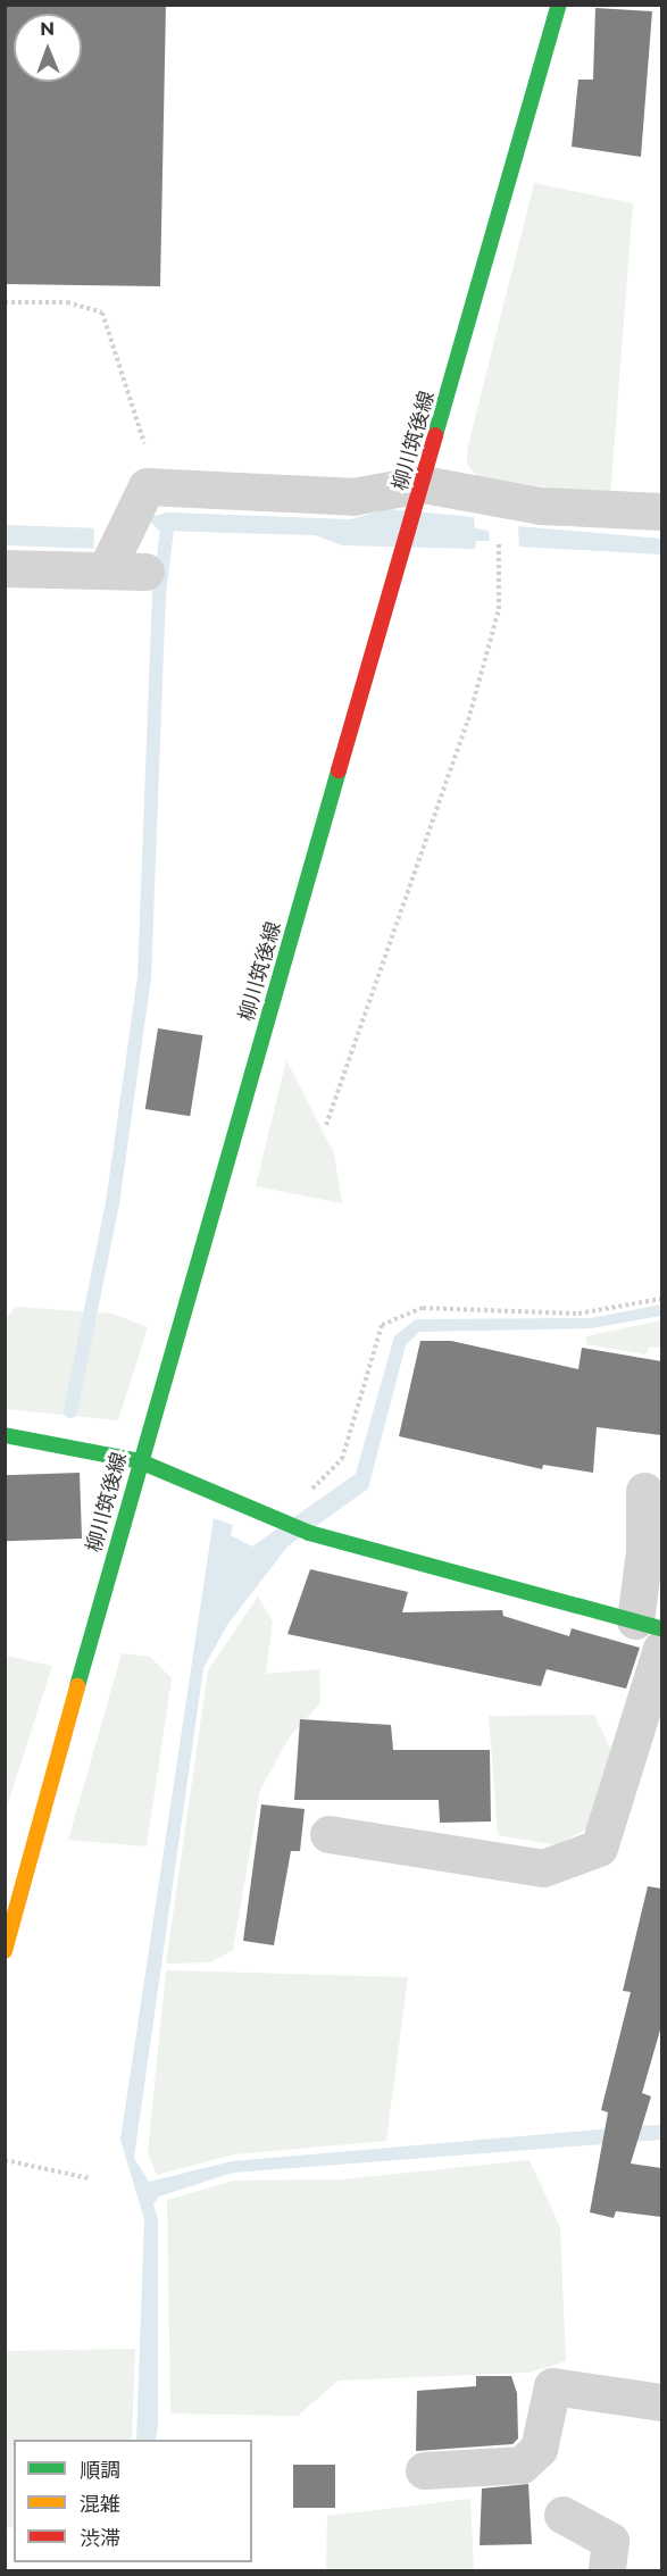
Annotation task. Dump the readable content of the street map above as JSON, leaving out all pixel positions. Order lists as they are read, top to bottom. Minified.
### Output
{"streets":{"main road":["柳川筑後線"]},"legend":["順調","混雑","渋滞"],"north":"top"}
